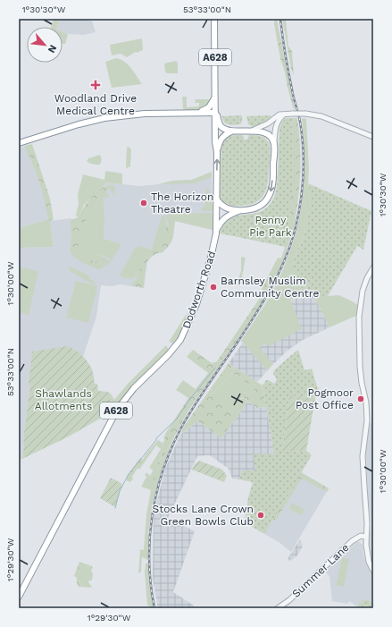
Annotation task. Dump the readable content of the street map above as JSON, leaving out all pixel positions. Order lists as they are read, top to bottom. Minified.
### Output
{"streets":{"highway":["A628","Dodworth Road"],"street":["Summer Lane"]},"crossings":[["A628","Dodworth Road"]],"parks":["Penny Pie Park","Shawlands Allotments"],"places":{"health":["Woodland Drive Medical Centre"],"other":["The Horizon Theatre","Barnsley Muslim Community Centre","Pogmoor Post Office","Stocks Lane Crown Green Bowls Club"]},"north":"bottom right","coordinates":["1°30'30\"W","53°33'00\"N","1°30'00\"W","1°29'30\"W"]}
